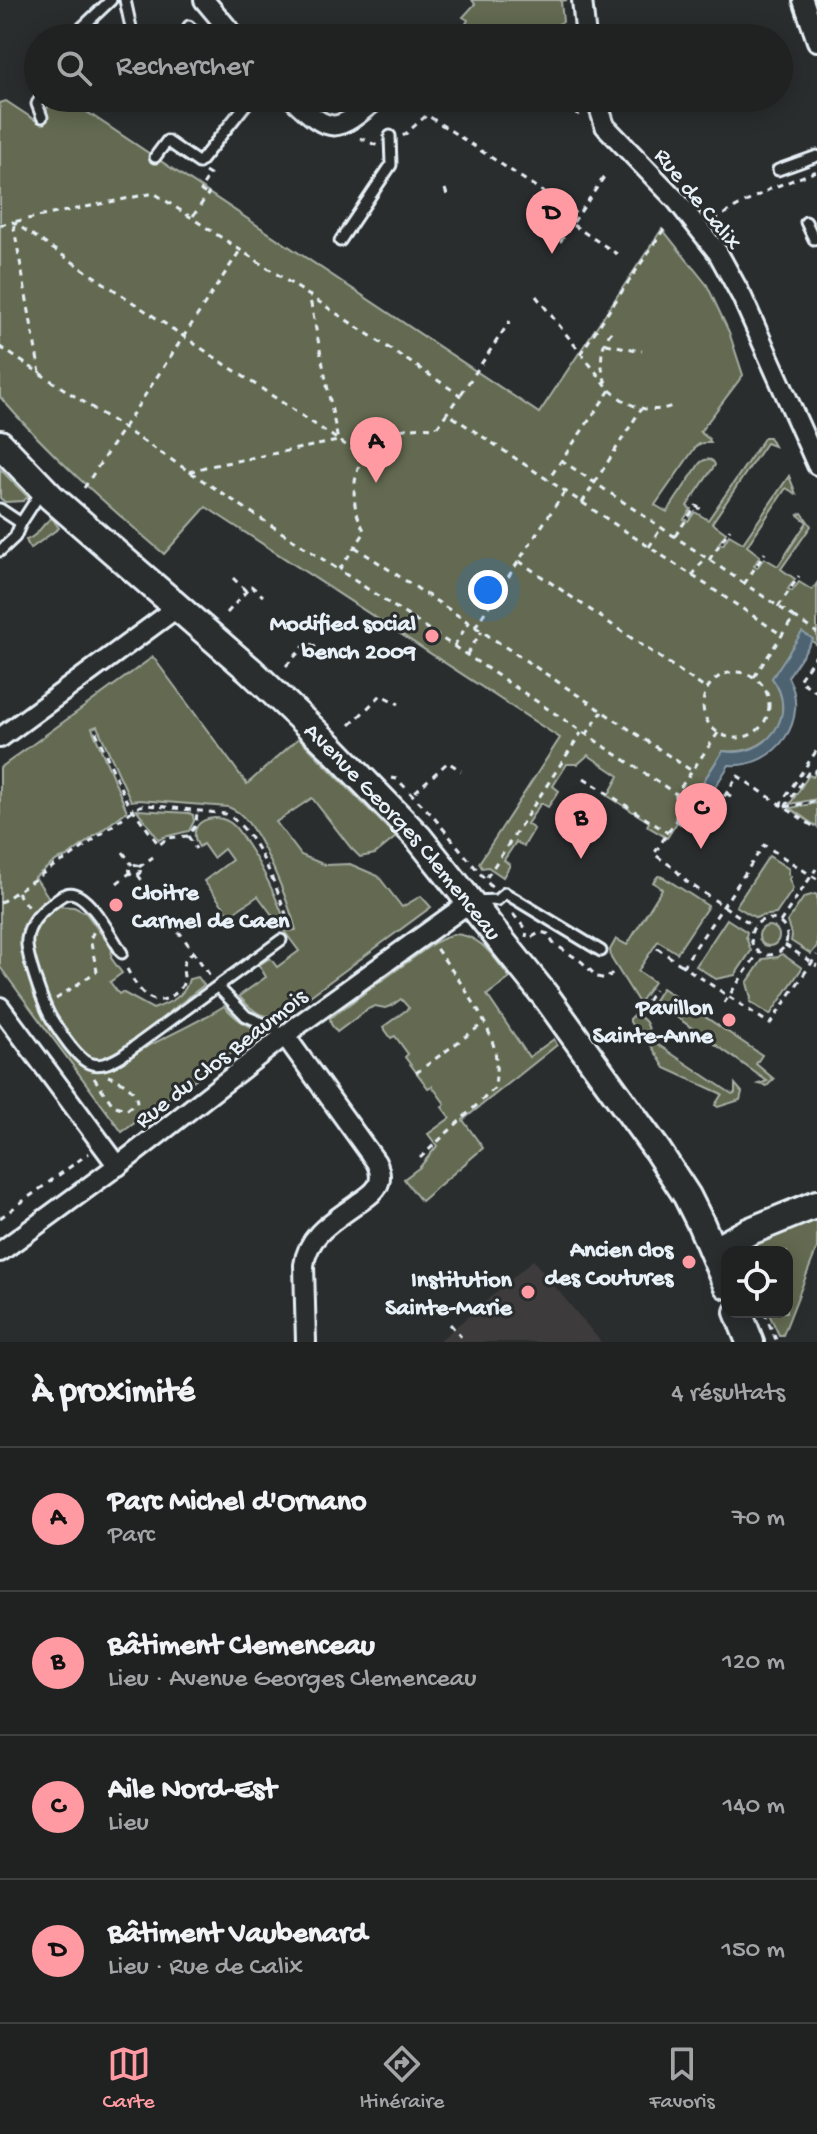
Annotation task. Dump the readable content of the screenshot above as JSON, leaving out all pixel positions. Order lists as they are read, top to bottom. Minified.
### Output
{"streets":{"main road":["Avenue Georges Clemenceau"],"street":["Rue de Calix","Rue du Clos Beaumois"]},"crossings":[["Avenue Georges Clemenceau","Rue du Clos Beaumois"]],"places":["Modified social bench 2009","Cloitre Carmel de Caen","Pavillon Sainte-Anne","Ancien clos des Coutures","Institution Sainte-Marie"],"page":{"search":"Rechercher","pins":["D","A","C","B"],"heading":["À proximité","4 résultats"],"list":[{"mark":"A","name":"Parc Michel d'Ornano","note":"Parc","value":"70 m"},{"mark":"B","name":"Bâtiment Clemenceau","note":"Lieu · Avenue Georges Clemenceau","value":"120 m"},{"mark":"C","name":"Aile Nord-Est","note":"Lieu","value":"140 m"},{"mark":"D","name":"Bâtiment Vaubenard","note":"Lieu · Rue de Calix","value":"150 m"}],"nav":["Carte","Itinéraire","Favoris"]}}
